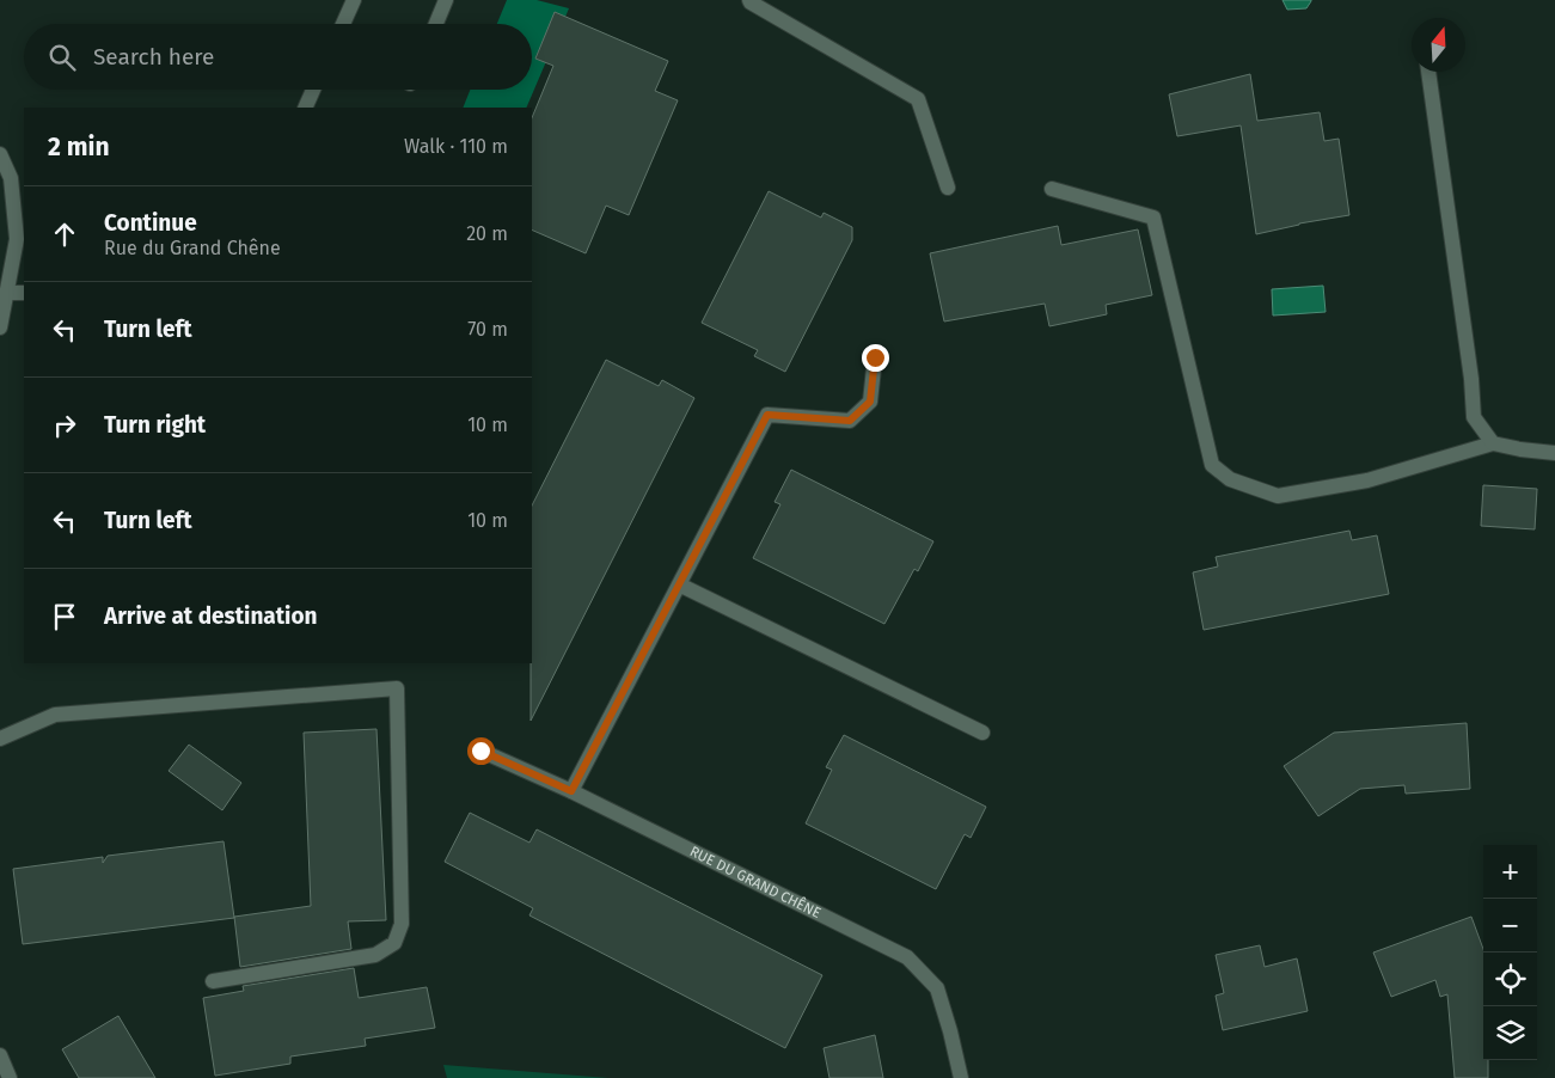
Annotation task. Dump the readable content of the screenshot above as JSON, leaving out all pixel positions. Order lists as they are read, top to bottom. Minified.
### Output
{"streets":{"street":["RUE DU GRAND CHÊNE"]},"north":"top","page":{"search":"Search here","heading":["2 min","Walk · 110 m"],"list":[["Continue","Rue du Grand Chêne","20 m"],["Turn left","70 m"],["Turn right","10 m"],["Turn left","10 m"],"Arrive at destination"],"map_buttons":["+","−"]}}
